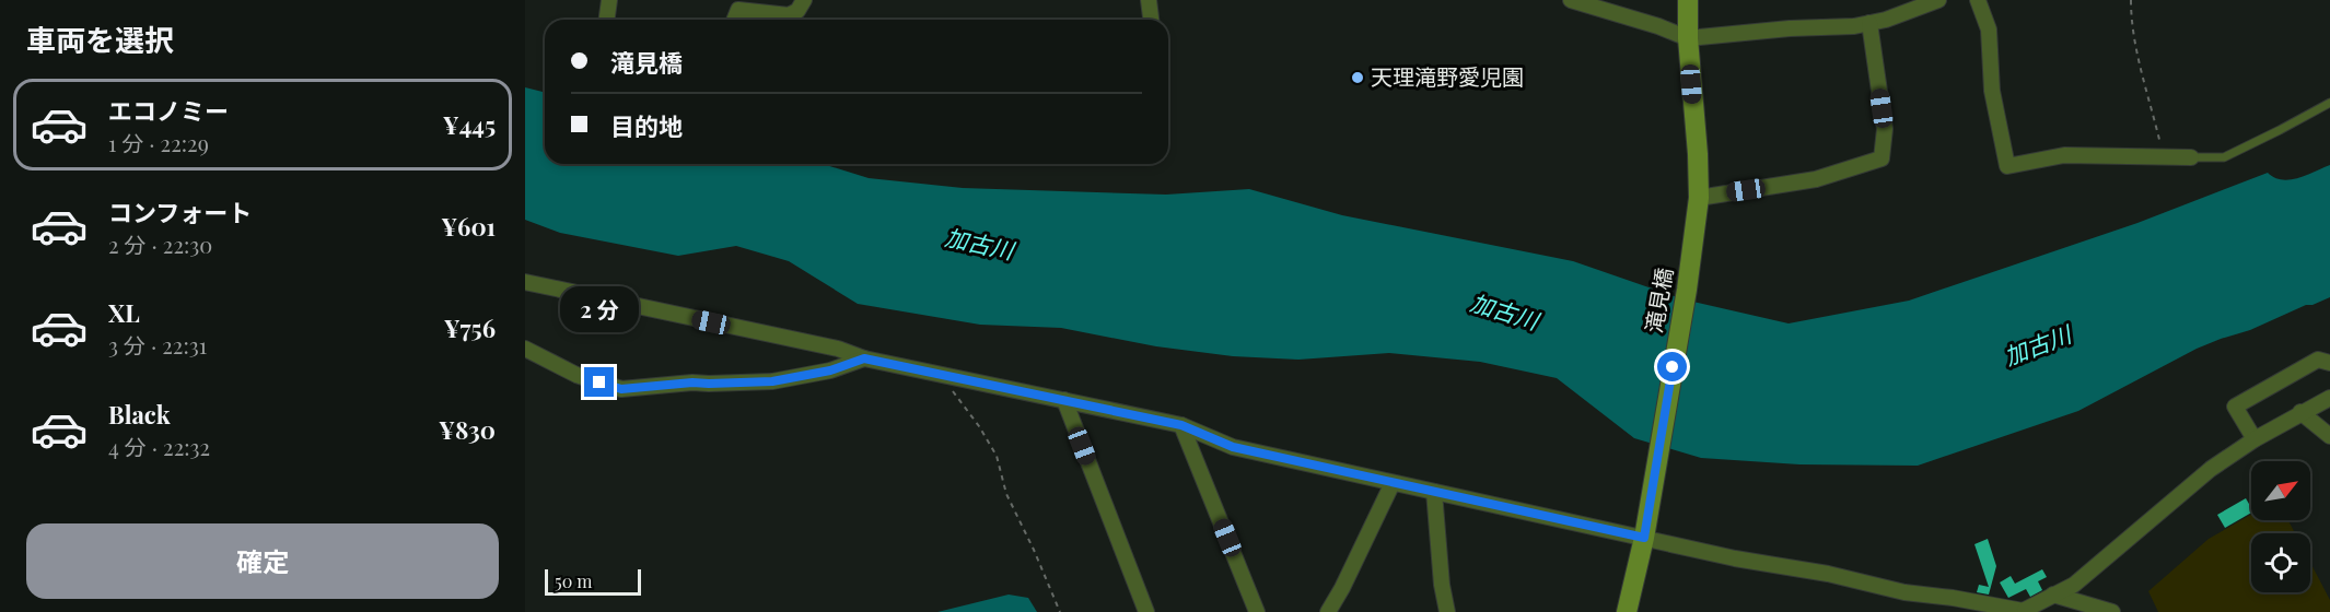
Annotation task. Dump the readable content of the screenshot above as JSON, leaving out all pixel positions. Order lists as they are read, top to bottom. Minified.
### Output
{"streets":{"street":["滝見橋"]},"water":["加古川"],"places":["天理滝野愛児園"],"scale_bar":"50 m","north":"top right","page":{"heading":"車両を選択","banner":["滝見橋","目的地"],"list":[{"name":"エコノミー","note":"1 分 · 22:29","value":"¥445"},{"name":"コンフォート","note":"2 分 · 22:30","value":"¥601"},{"name":"XL","note":"3 分 · 22:31","value":"¥756"},{"name":"Black","note":"4 分 · 22:32","value":"¥830"}],"bubble":"2 分","buttons":"確定","scale":"50 m"}}
